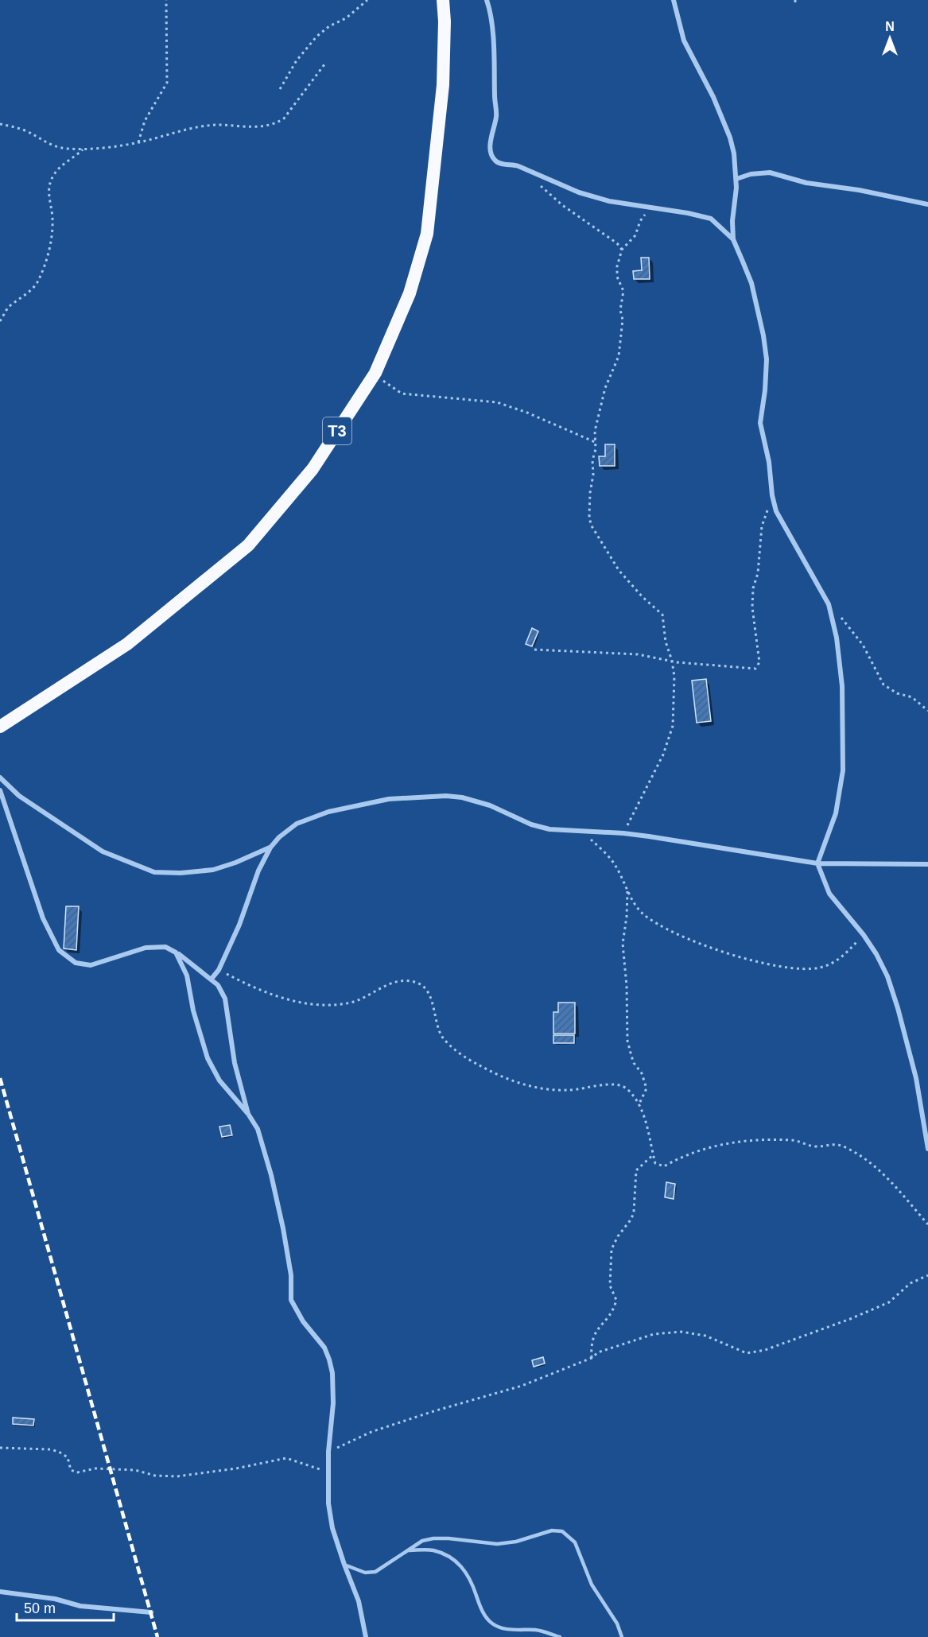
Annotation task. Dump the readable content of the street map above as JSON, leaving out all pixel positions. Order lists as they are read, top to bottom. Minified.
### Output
{"streets":{"highway":["T3"]},"scale_bar":"50 m","north":"top"}
